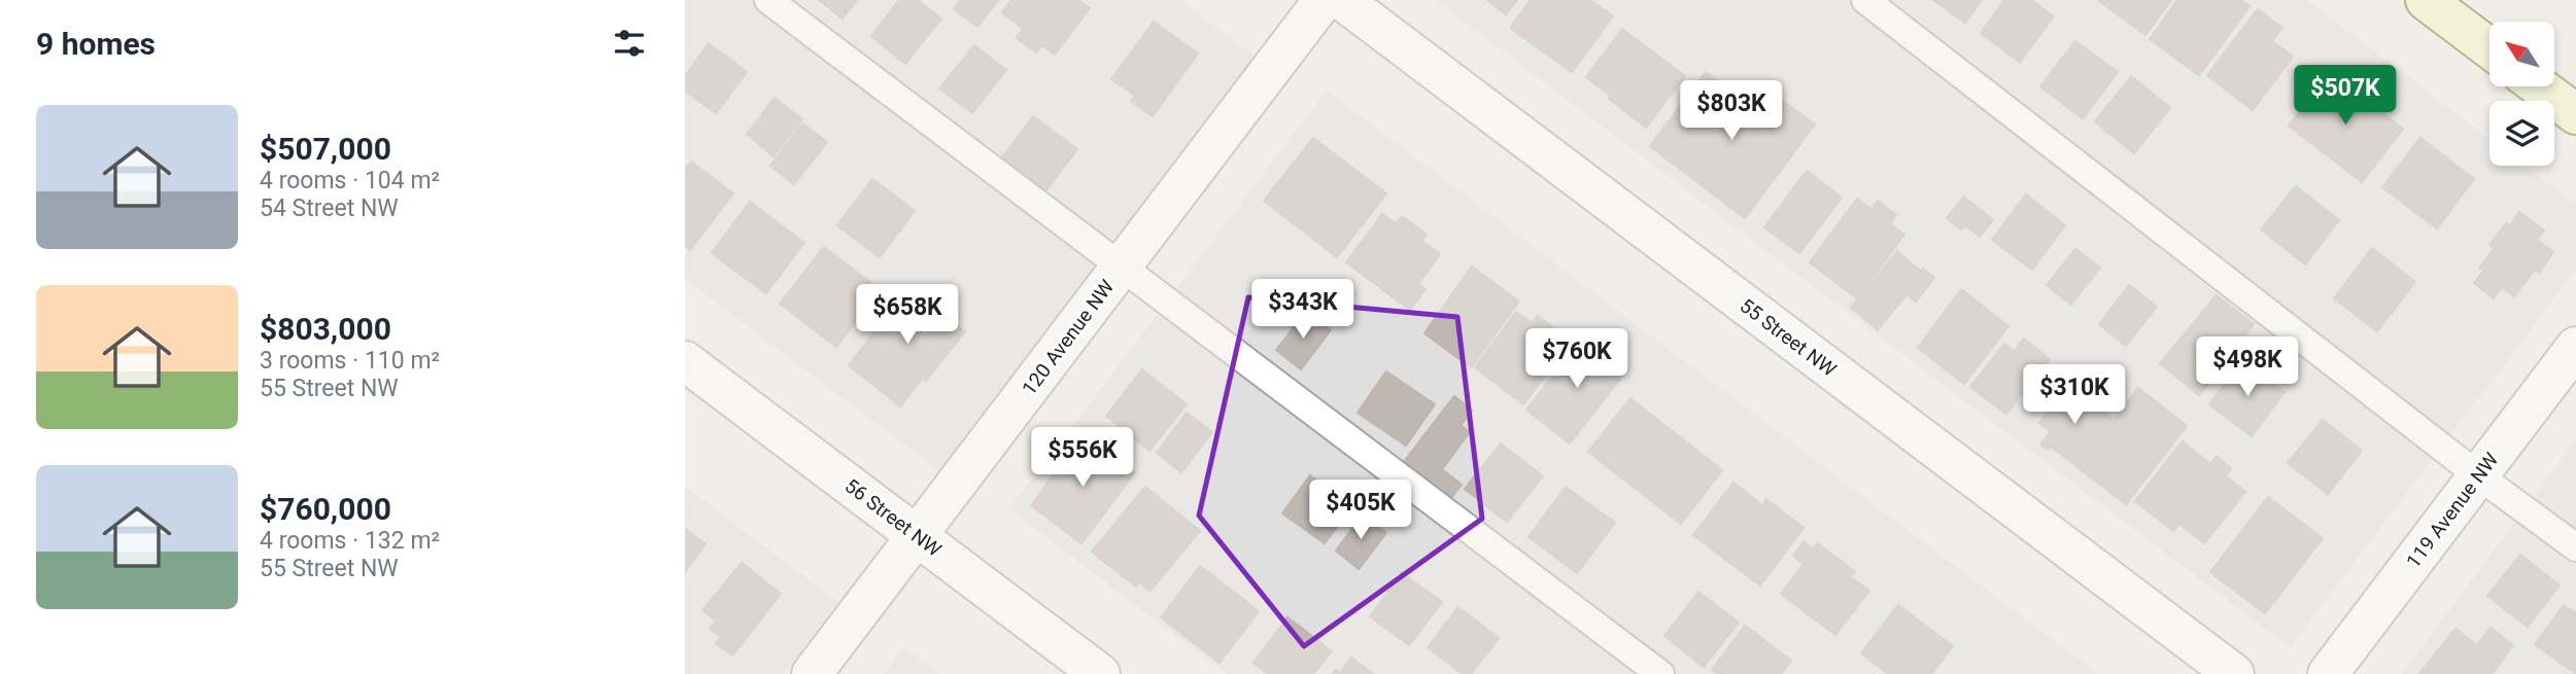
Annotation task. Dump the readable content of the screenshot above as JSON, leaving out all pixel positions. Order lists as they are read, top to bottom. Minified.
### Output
{"streets":{"street":["120 Avenue NW","55 Street NW","119 Avenue NW","56 Street NW"]},"crossings":[["120 Avenue NW","56 Street NW"]],"north":"top left","page":{"heading":"9 homes","price":["$507K","$803K","$343K","$658K","$760K","$498K","$310K","$556K","$405K"],"list":[{"name":"$507,000","note":"4 rooms · 104 m² · 54 Street NW"},{"name":"$803,000","note":"3 rooms · 110 m² · 55 Street NW"},{"name":"$760,000","note":"4 rooms · 132 m² · 55 Street NW"}]}}
